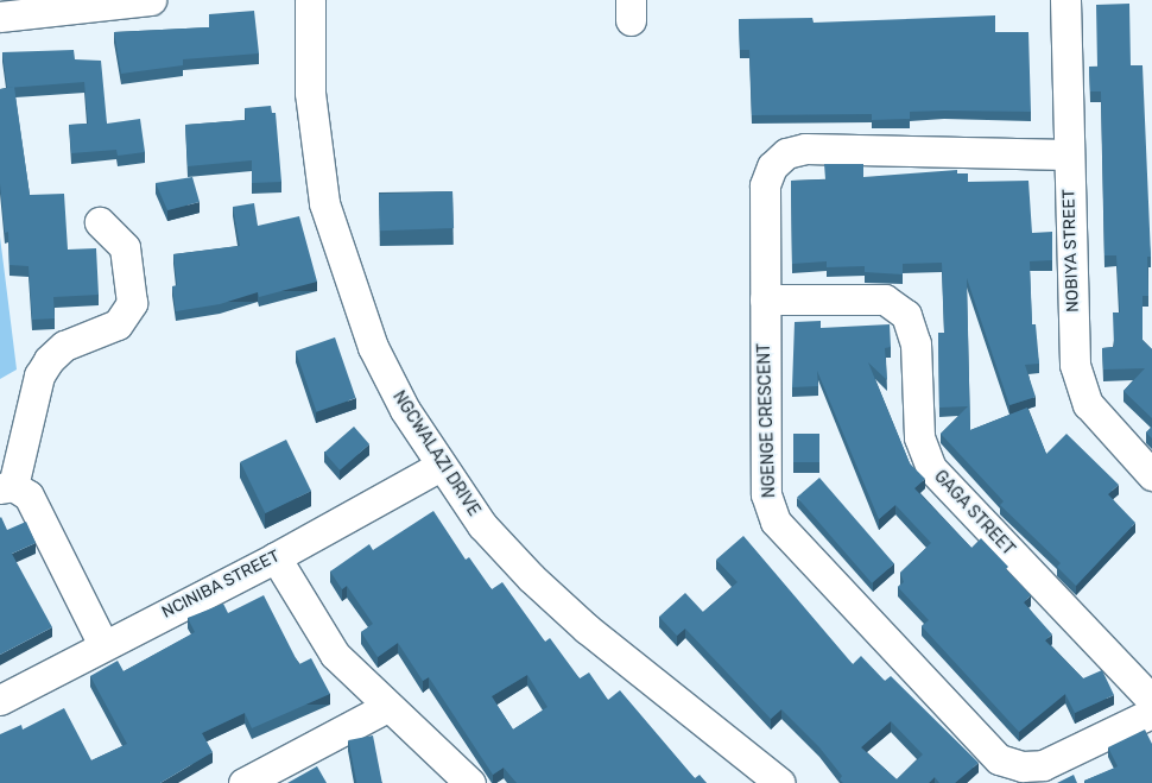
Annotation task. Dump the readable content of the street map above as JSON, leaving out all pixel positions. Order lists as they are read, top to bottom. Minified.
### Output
{"streets":{"street":["NOBIYA STREET","NGENGE CRESCENT","NGCWALAZI DRIVE","GAGA STREET","NCINIBA STREET"]},"crossings":[["NOBIYA STREET","NGENGE CRESCENT"],["NGENGE CRESCENT","GAGA STREET"],["NGCWALAZI DRIVE","NCINIBA STREET"]]}
